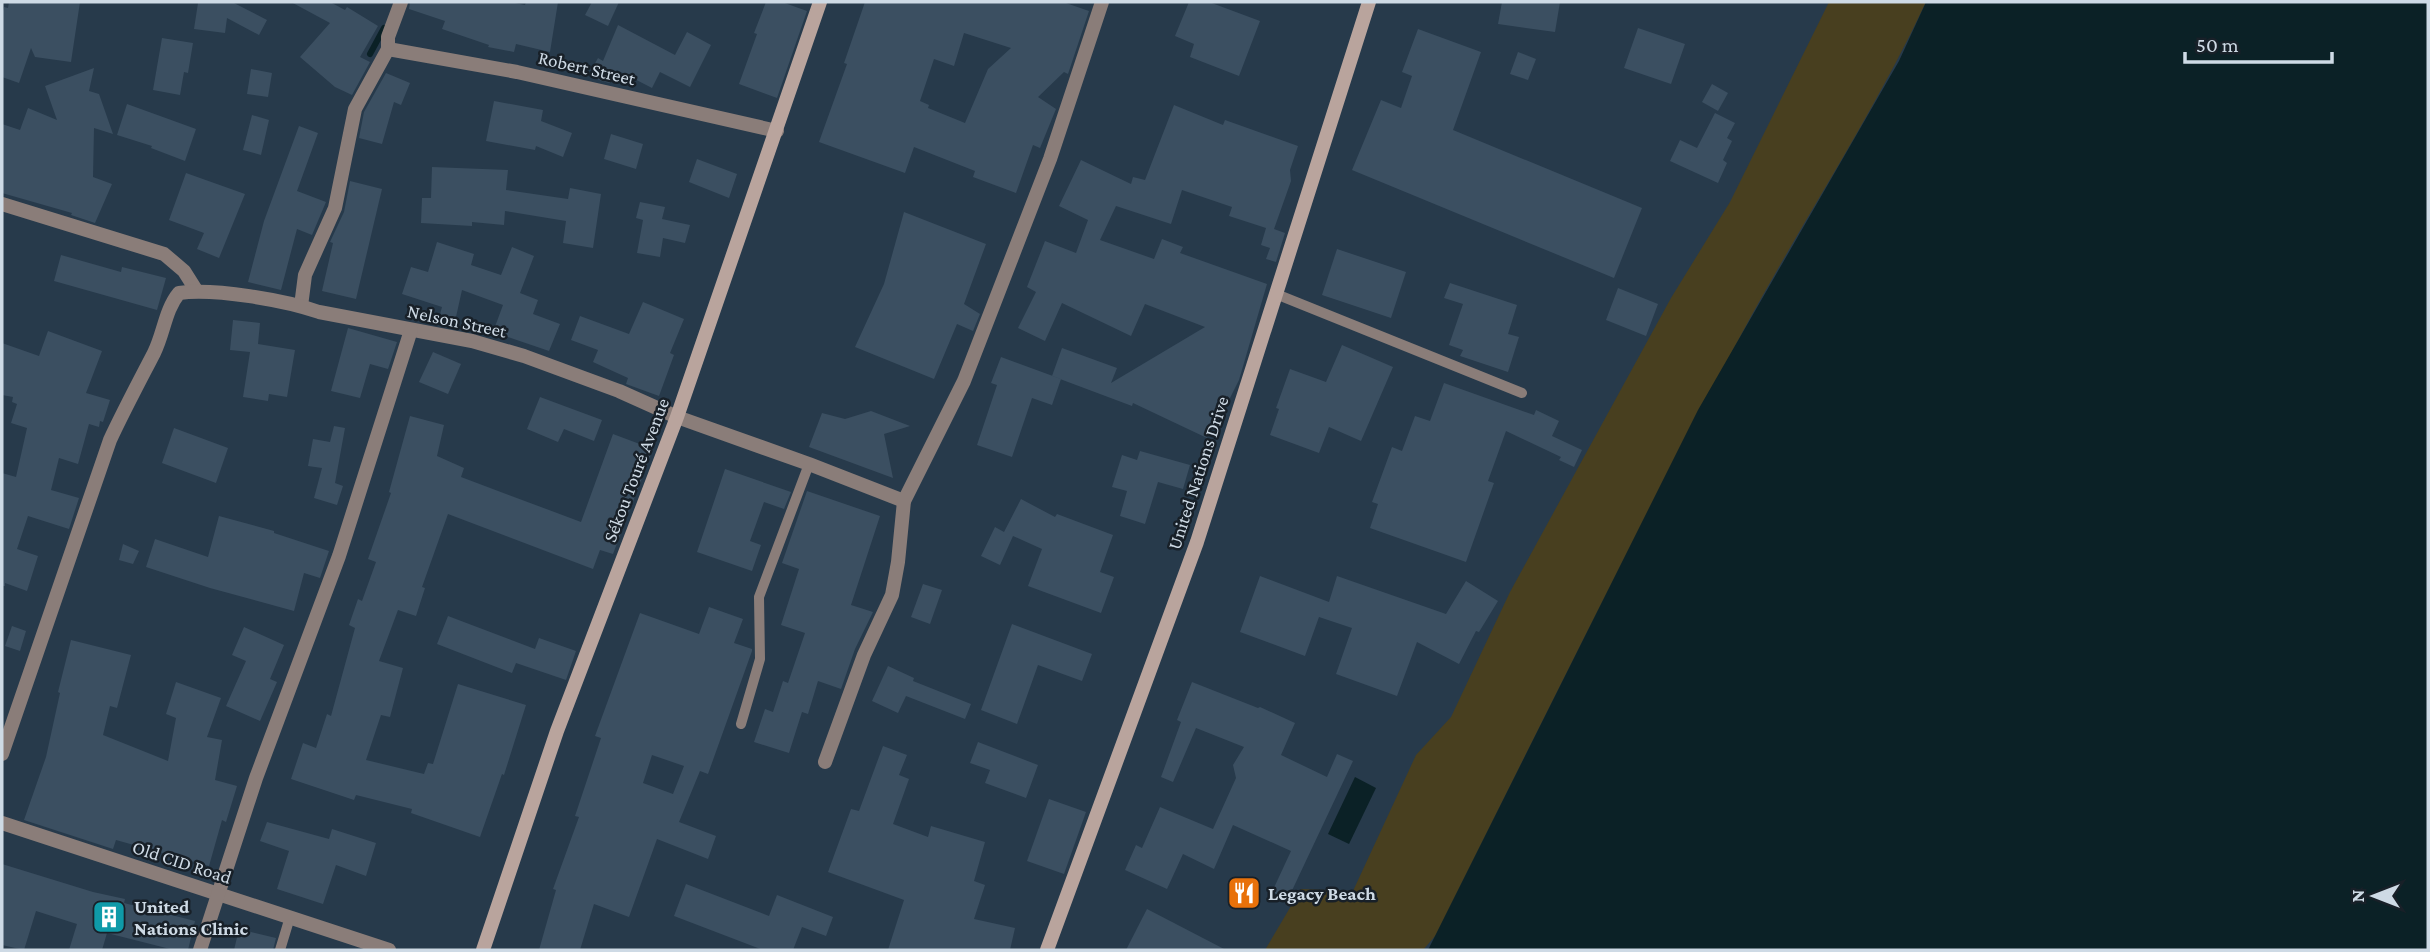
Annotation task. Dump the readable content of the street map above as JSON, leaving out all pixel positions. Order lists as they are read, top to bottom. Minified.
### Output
{"streets":{"main road":["Sékou Touré Avenue","United Nations Drive"],"street":["Robert Street","Nelson Street","Old CID Road"]},"crossings":[["Robert Street","Sékou Touré Avenue"],["Nelson Street","Sékou Touré Avenue"]],"places":{"restaurant":["Legacy Beach"],"building":["United Nations Clinic"]},"scale_bar":"50 m","north":"left"}
